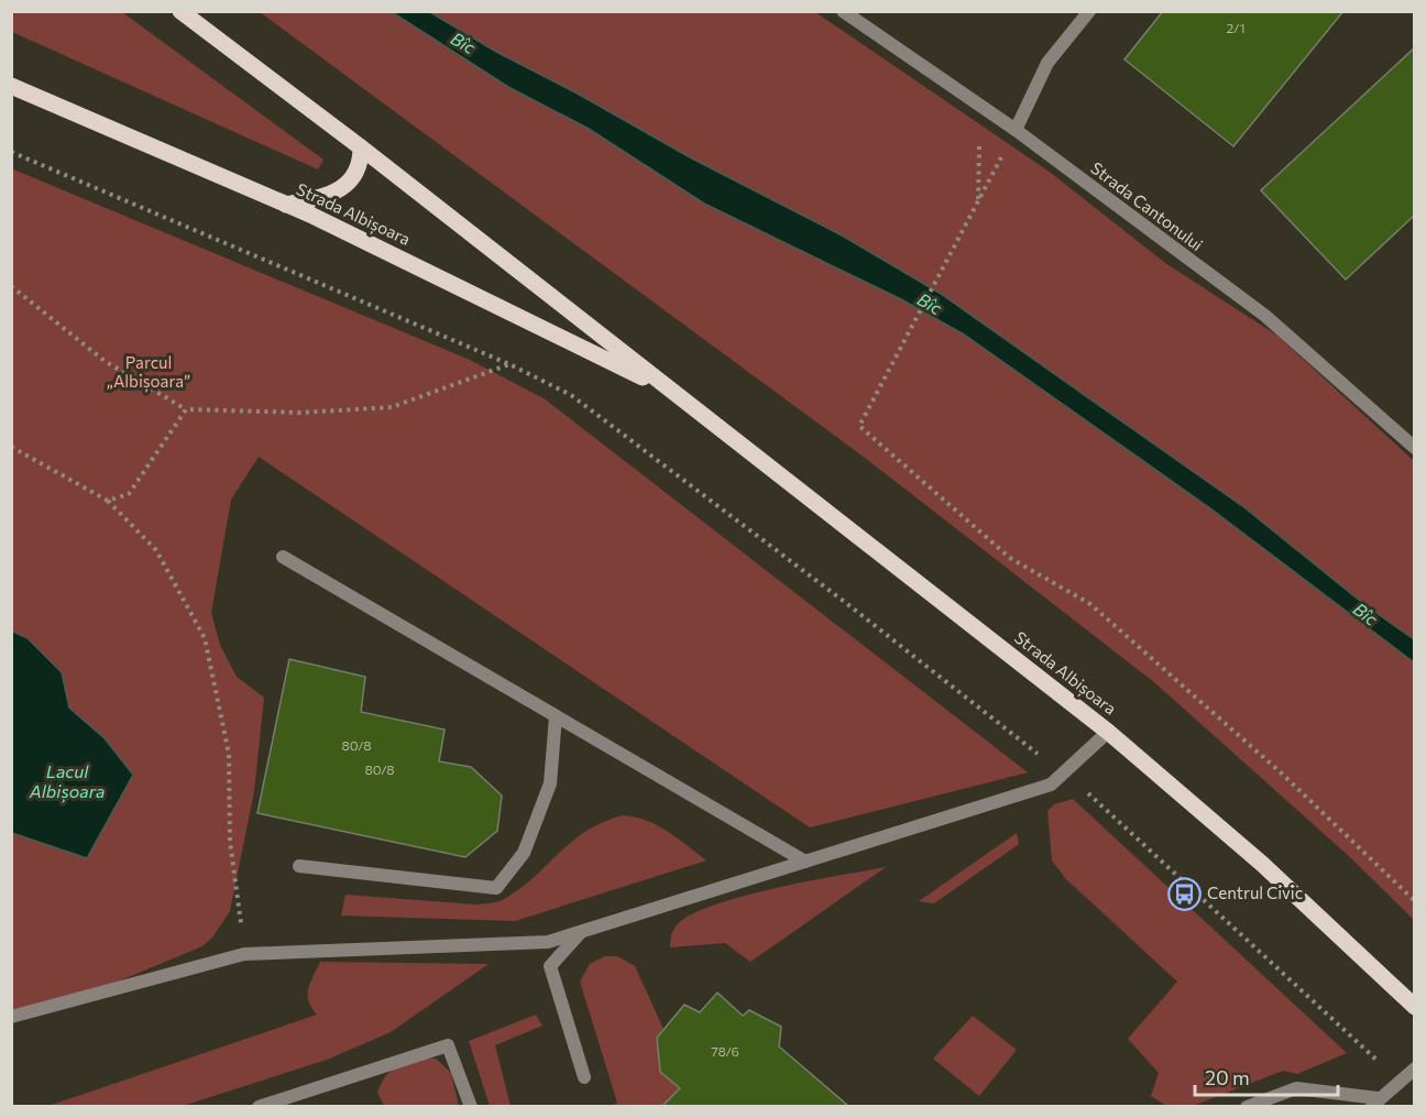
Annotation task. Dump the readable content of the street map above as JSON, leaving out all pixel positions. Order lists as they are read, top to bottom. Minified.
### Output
{"streets":{"main road":["Strada Albișoara"],"street":["Strada Cantonului"]},"water":["Bîc","Lacul Albișoara"],"parks":["Parcul „Albișoara”"],"places":{"bus stop":["Centrul Civic"]},"house_numbers":["2/1","80/8","80/8","78/6"],"scale_bar":"20 m"}
